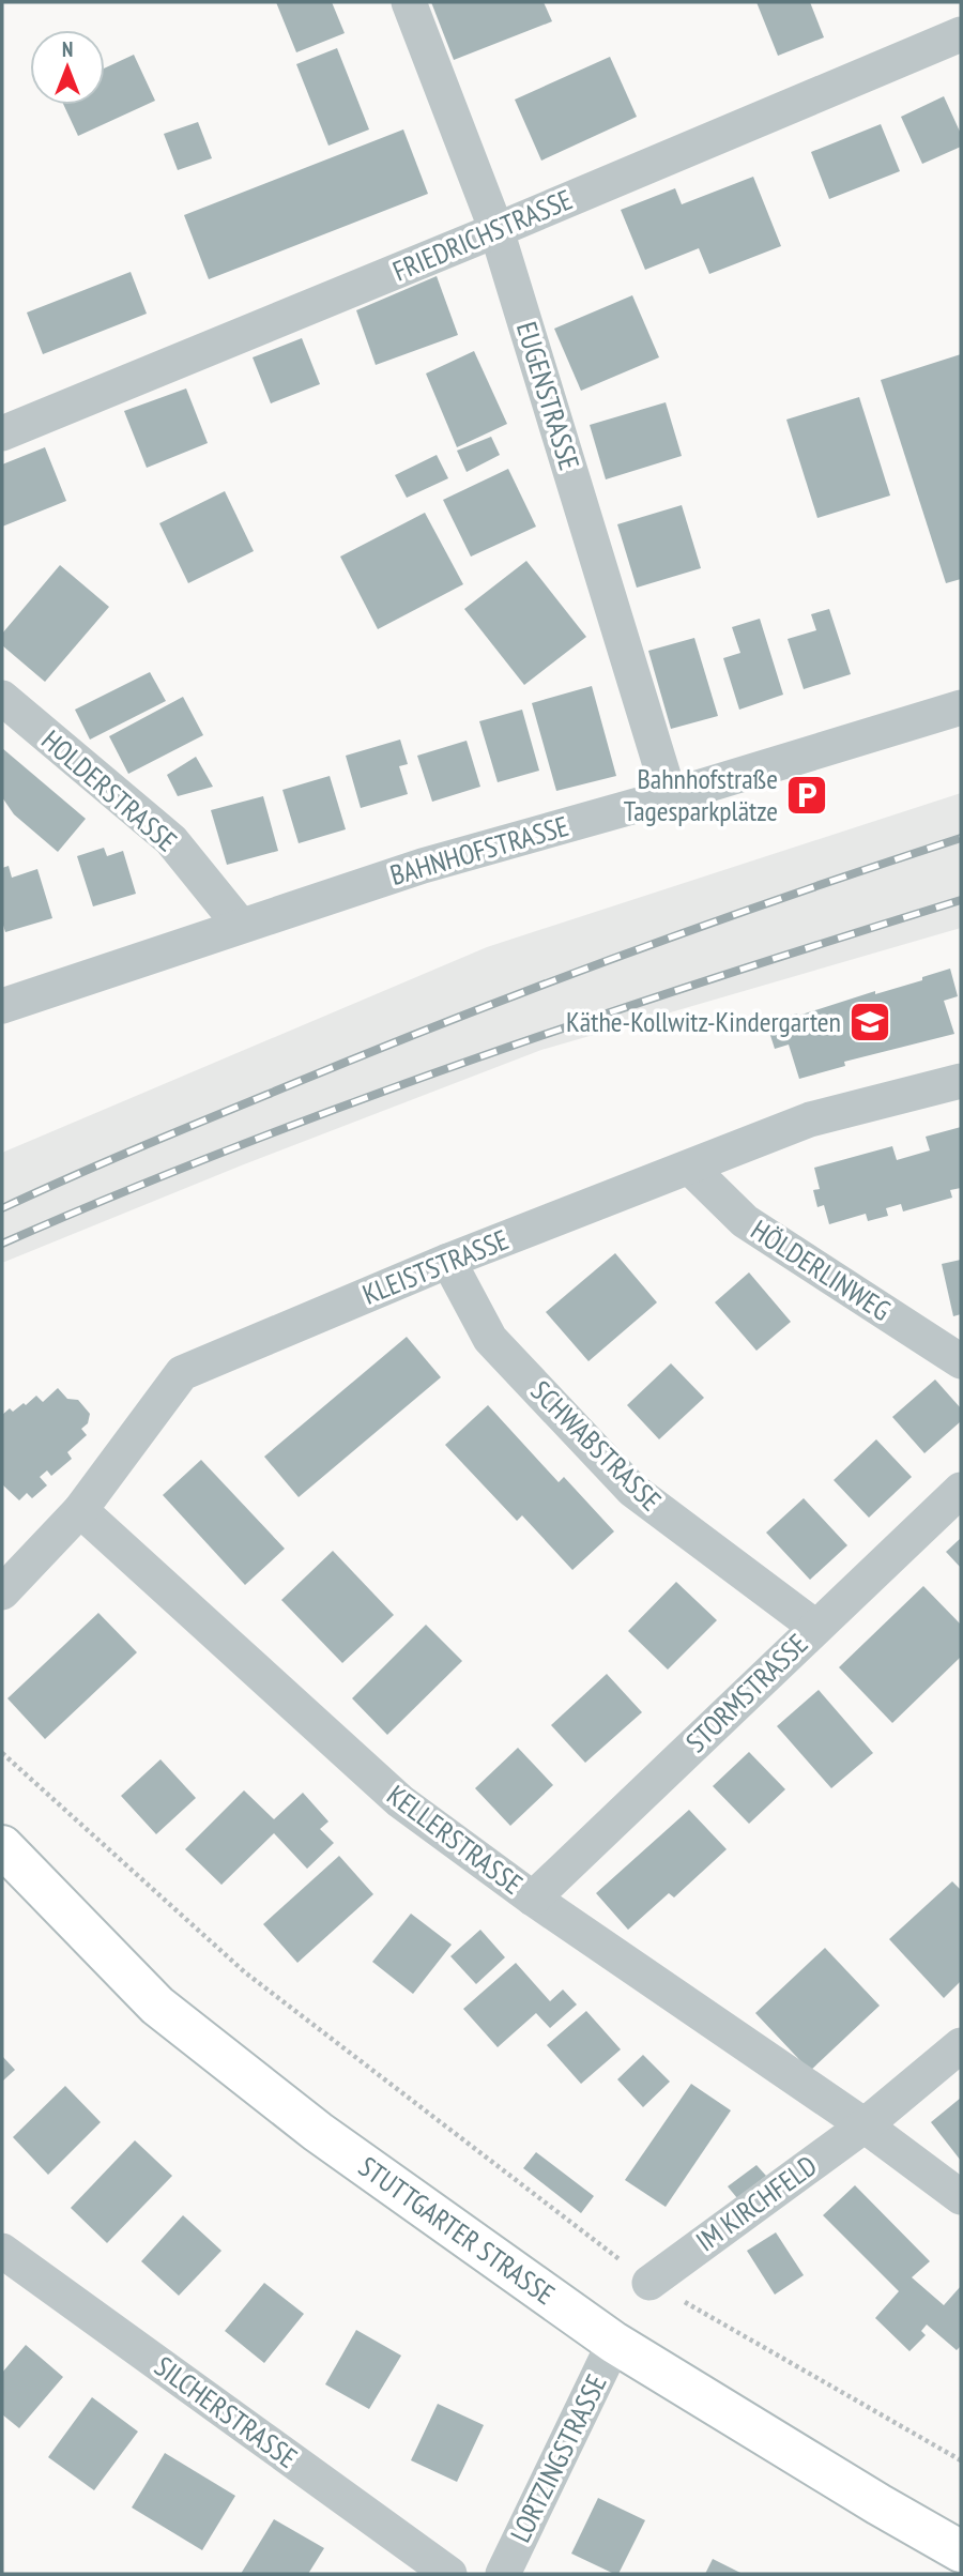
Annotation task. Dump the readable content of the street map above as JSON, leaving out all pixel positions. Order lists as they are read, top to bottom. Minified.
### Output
{"streets":{"street":["FRIEDRICHSTRASSE","EUGENSTRASSE","HOLDERSTRASSE","BAHNHOFSTRASSE","KLEISTSTRASSE","HÖLDERLINWEG","SCHWABSTRASSE","STORMSTRASSE","KELLERSTRASSE","IM KIRCHFELD","STUTTGARTER STRASSE","SILCHERSTRASSE","LORTZINGSTRASSE"]},"crossings":[["FRIEDRICHSTRASSE","EUGENSTRASSE"],["EUGENSTRASSE","BAHNHOFSTRASSE"],["HOLDERSTRASSE","BAHNHOFSTRASSE"],["KLEISTSTRASSE","HÖLDERLINWEG"],["KLEISTSTRASSE","SCHWABSTRASSE"],["KLEISTSTRASSE","KELLERSTRASSE"],["SCHWABSTRASSE","STORMSTRASSE"],["STORMSTRASSE","KELLERSTRASSE"],["KELLERSTRASSE","IM KIRCHFELD"],["STUTTGARTER STRASSE","LORTZINGSTRASSE"]],"places":{"parking":["Bahnhofstraße Tagesparkplätze"],"school or university":["Käthe-Kollwitz-Kindergarten"]},"north":"top"}
